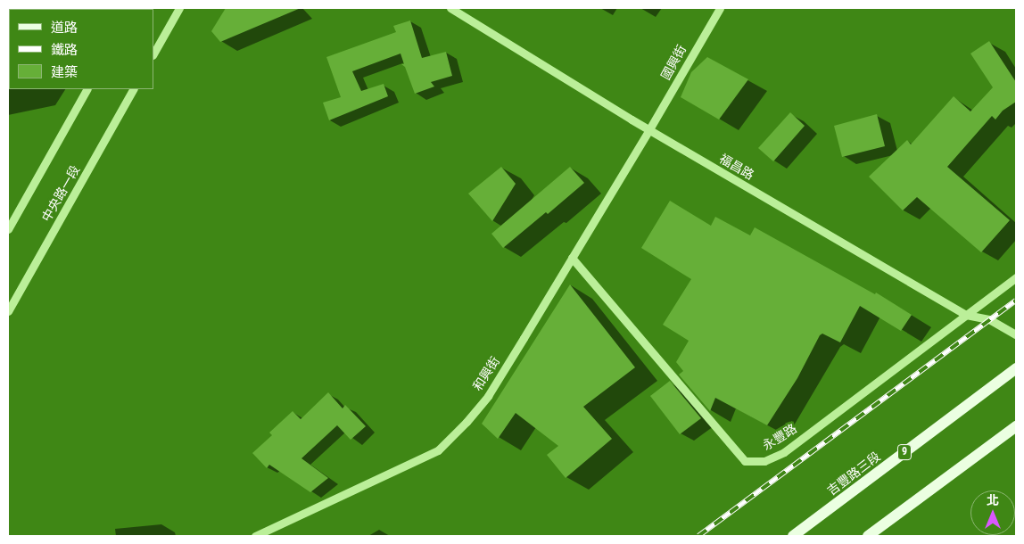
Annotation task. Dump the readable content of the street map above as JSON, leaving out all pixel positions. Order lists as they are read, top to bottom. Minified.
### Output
{"streets":{"main road":["9","吉豐路三段"],"street":["國興街","福昌路","中央路一段","和興街","永豐路"]},"crossings":[["國興街","福昌路"],["國興街","和興街"],["福昌路","和興街"],["福昌路","永豐路"],["和興街","永豐路"]],"legend":["道路","鐵路","建築"],"north":"top"}
